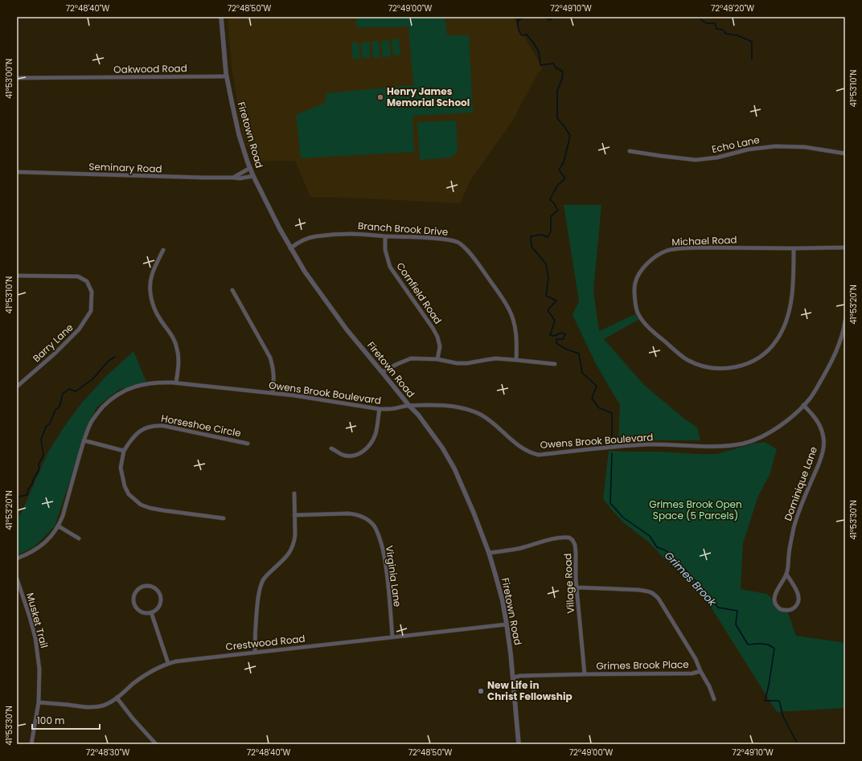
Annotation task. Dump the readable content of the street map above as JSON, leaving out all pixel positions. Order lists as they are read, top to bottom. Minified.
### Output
{"streets":{"street":["Oakwood Road","Firetown Road","Echo Lane","Seminary Road","Branch Brook Drive","Michael Road","Cornfield Road","Barry Lane","Owens Brook Boulevard","Horseshoe Circle","Dominique Lane","Virginia Lane","Village Road","Musket Trail","Crestwood Road","Grimes Brook Place"]},"crossings":[["Oakwood Road","Firetown Road"],["Firetown Road","Seminary Road"],["Firetown Road","Branch Brook Drive"],["Firetown Road","Owens Brook Boulevard"],["Firetown Road","Village Road"],["Firetown Road","Crestwood Road"],["Firetown Road","Grimes Brook Place"],["Branch Brook Drive","Cornfield Road"],["Owens Brook Boulevard","Dominique Lane"],["Virginia Lane","Crestwood Road"],["Village Road","Grimes Brook Place"],["Musket Trail","Crestwood Road"]],"water":["Grimes Brook"],"parks":["Grimes Brook Open Space (5 Parcels)"],"places":["Henry James Memorial School","New Life in Christ Fellowship"],"scale_bar":"100 m","coordinates":["72°48'40\"W","72°48'50\"W","72°49'00\"W","72°49'10\"W","72°49'20\"W","41°53'00\"N","41°53'10\"N","41°53'20\"N","41°53'30\"N","72°48'30\"W"]}
